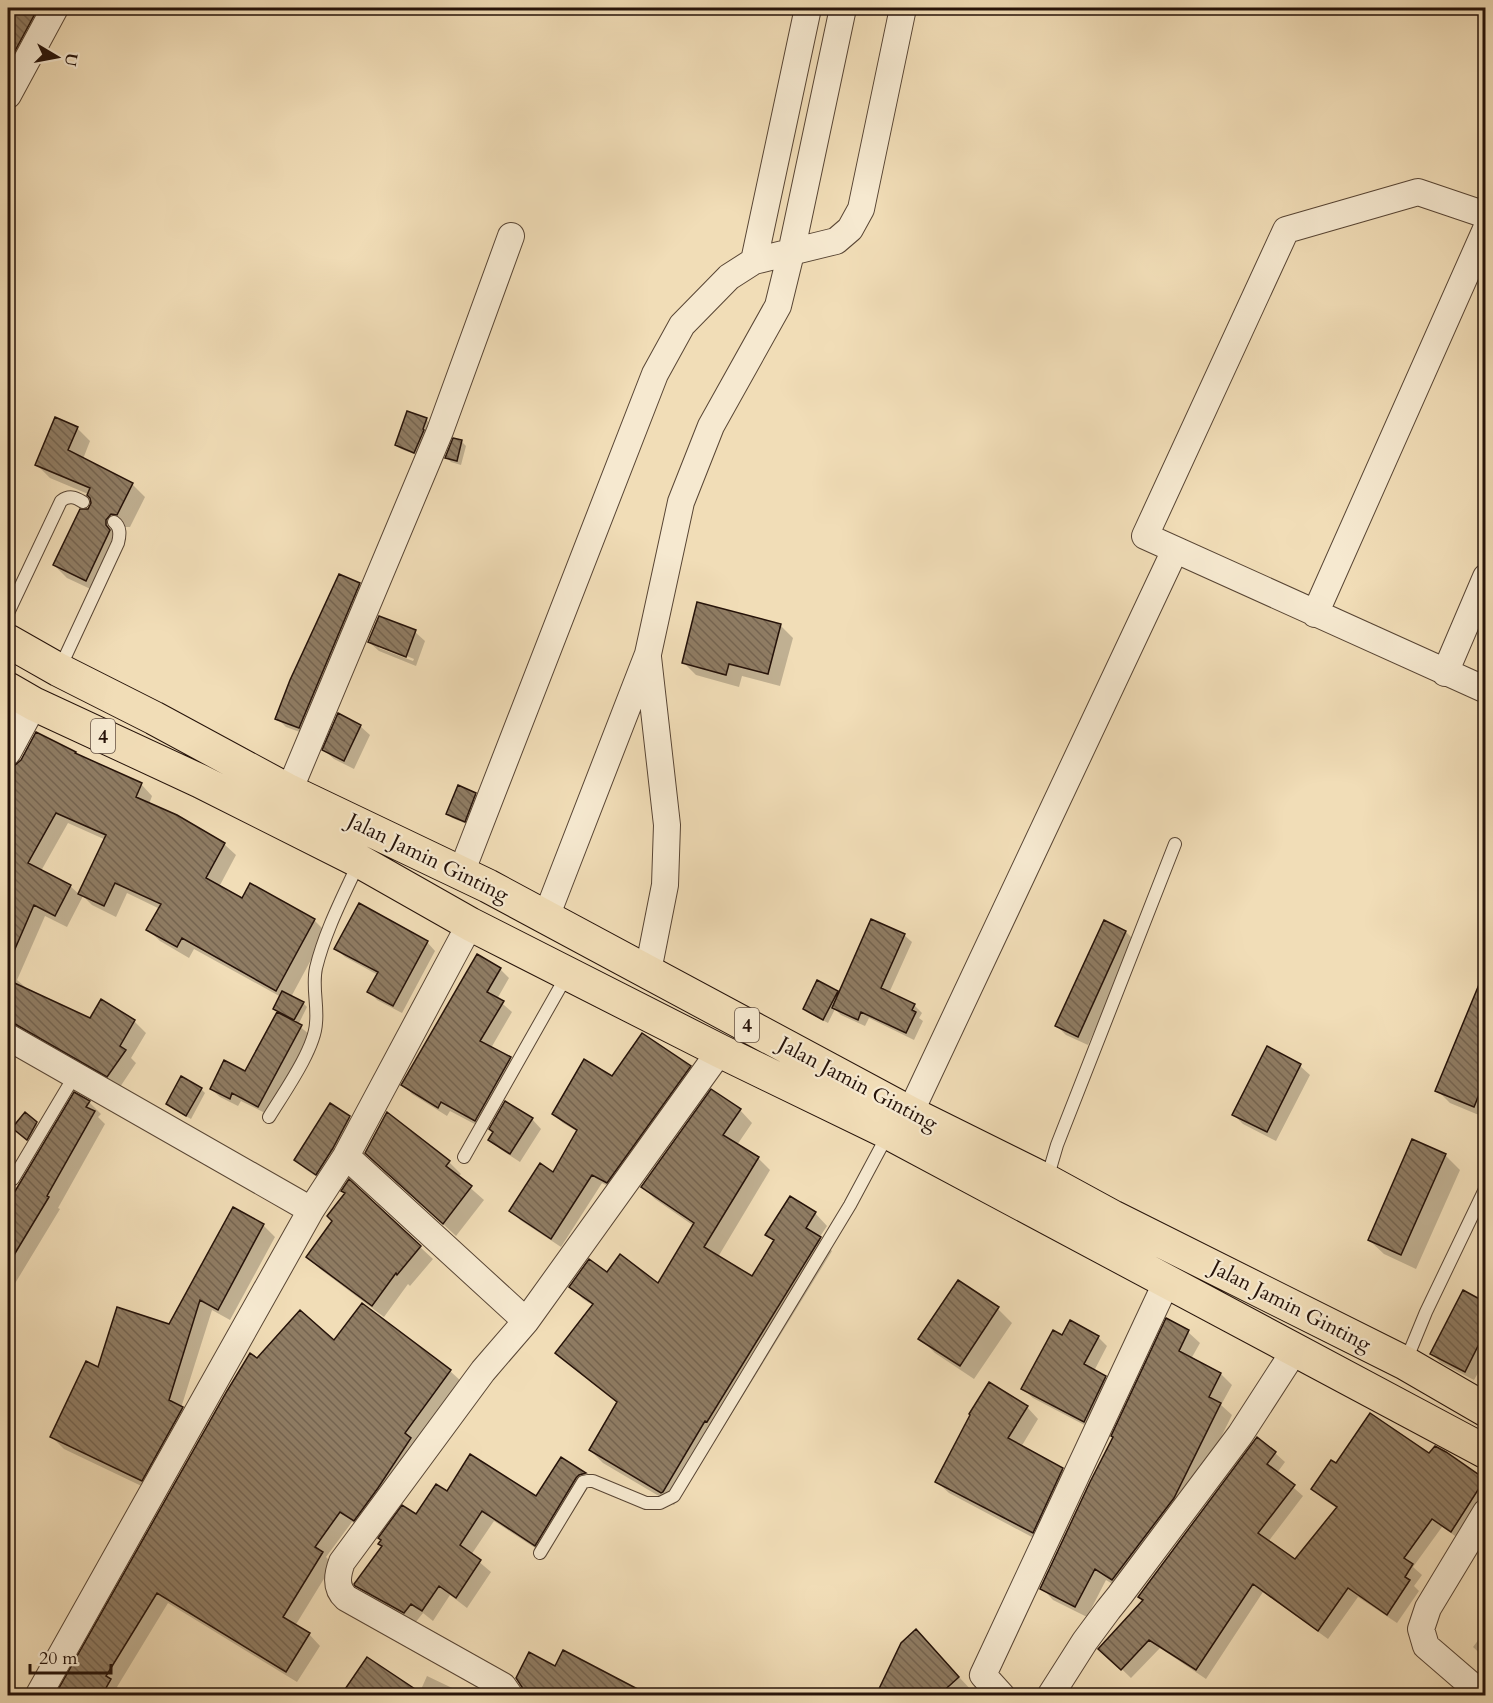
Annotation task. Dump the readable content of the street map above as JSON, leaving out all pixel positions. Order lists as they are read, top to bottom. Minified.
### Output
{"streets":{"highway":["4","Jalan Jamin Ginting"]},"scale_bar":"20 m","north":"right"}
